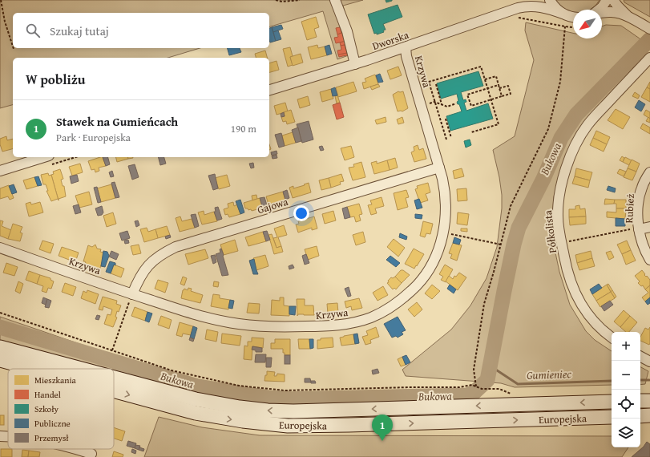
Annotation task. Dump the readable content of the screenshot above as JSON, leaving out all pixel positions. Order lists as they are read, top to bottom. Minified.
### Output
{"streets":{"main road":["Europejska"],"street":["Dworska","Krzywa","Gajowa","Rubież","Półkolista"]},"crossings":[["Dworska","Krzywa"],["Krzywa","Gajowa"]],"water":["Bukowa","Gumieniec"],"legend":["Mieszkania","Handel","Szkoły","Publiczne","Przemysł"],"north":"bottom left","page":{"search":"Szukaj tutaj","heading":"W pobliżu","list":[{"mark":"1","name":"Stawek na Gumieńcach","note":"Park · Europejska","value":"190 m"}],"map_buttons":["+","−"],"pins":"1"}}
